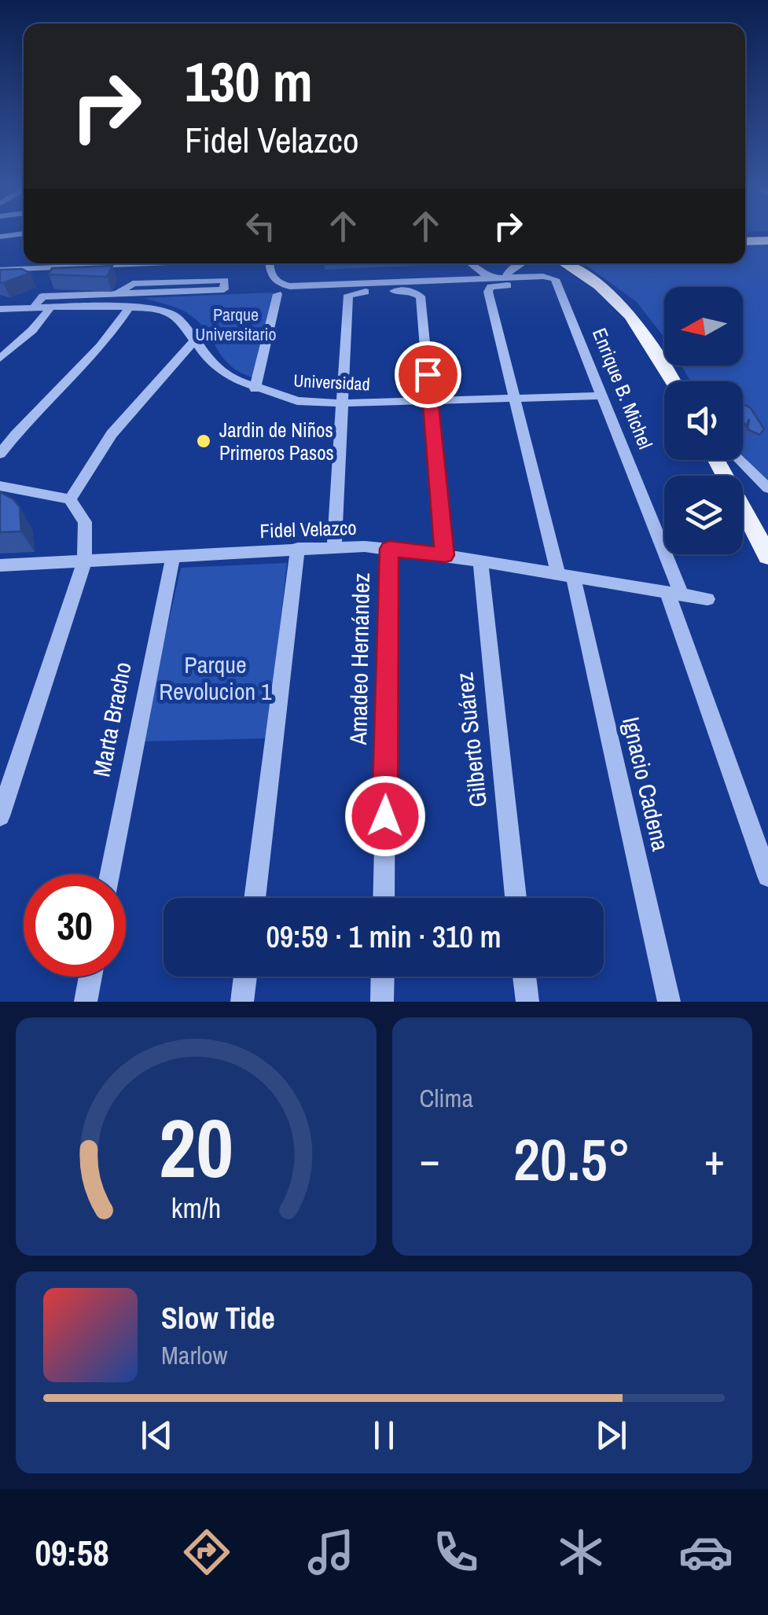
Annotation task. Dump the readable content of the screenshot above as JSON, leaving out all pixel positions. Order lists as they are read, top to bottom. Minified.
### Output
{"streets":{"street":["Universidad","Enrique B. Michel","Fidel Velazco","Amadeo Hernández","Marta Bracho","Gilberto Suárez","Ignacio Cadena"]},"crossings":[["Universidad","Enrique B. Michel"],["Universidad","Ignacio Cadena"],["Enrique B. Michel","Fidel Velazco"],["Fidel Velazco","Amadeo Hernández"],["Fidel Velazco","Marta Bracho"],["Fidel Velazco","Gilberto Suárez"],["Fidel Velazco","Ignacio Cadena"]],"parks":["Parque Universitario","Parque Revolucion 1"],"places":["Jardin de Niños Primeros Pasos"],"north":"left","page":{"turn":["130 m","Fidel Velazco"],"limit":"30","trip":"09:59 · 1 min · 310 m","tile":"Clima","heat":["−","20.5°","+"],"song":["Slow Tide","Marlow"],"tabs":"09:58","gauge":["20","km/h"]}}
